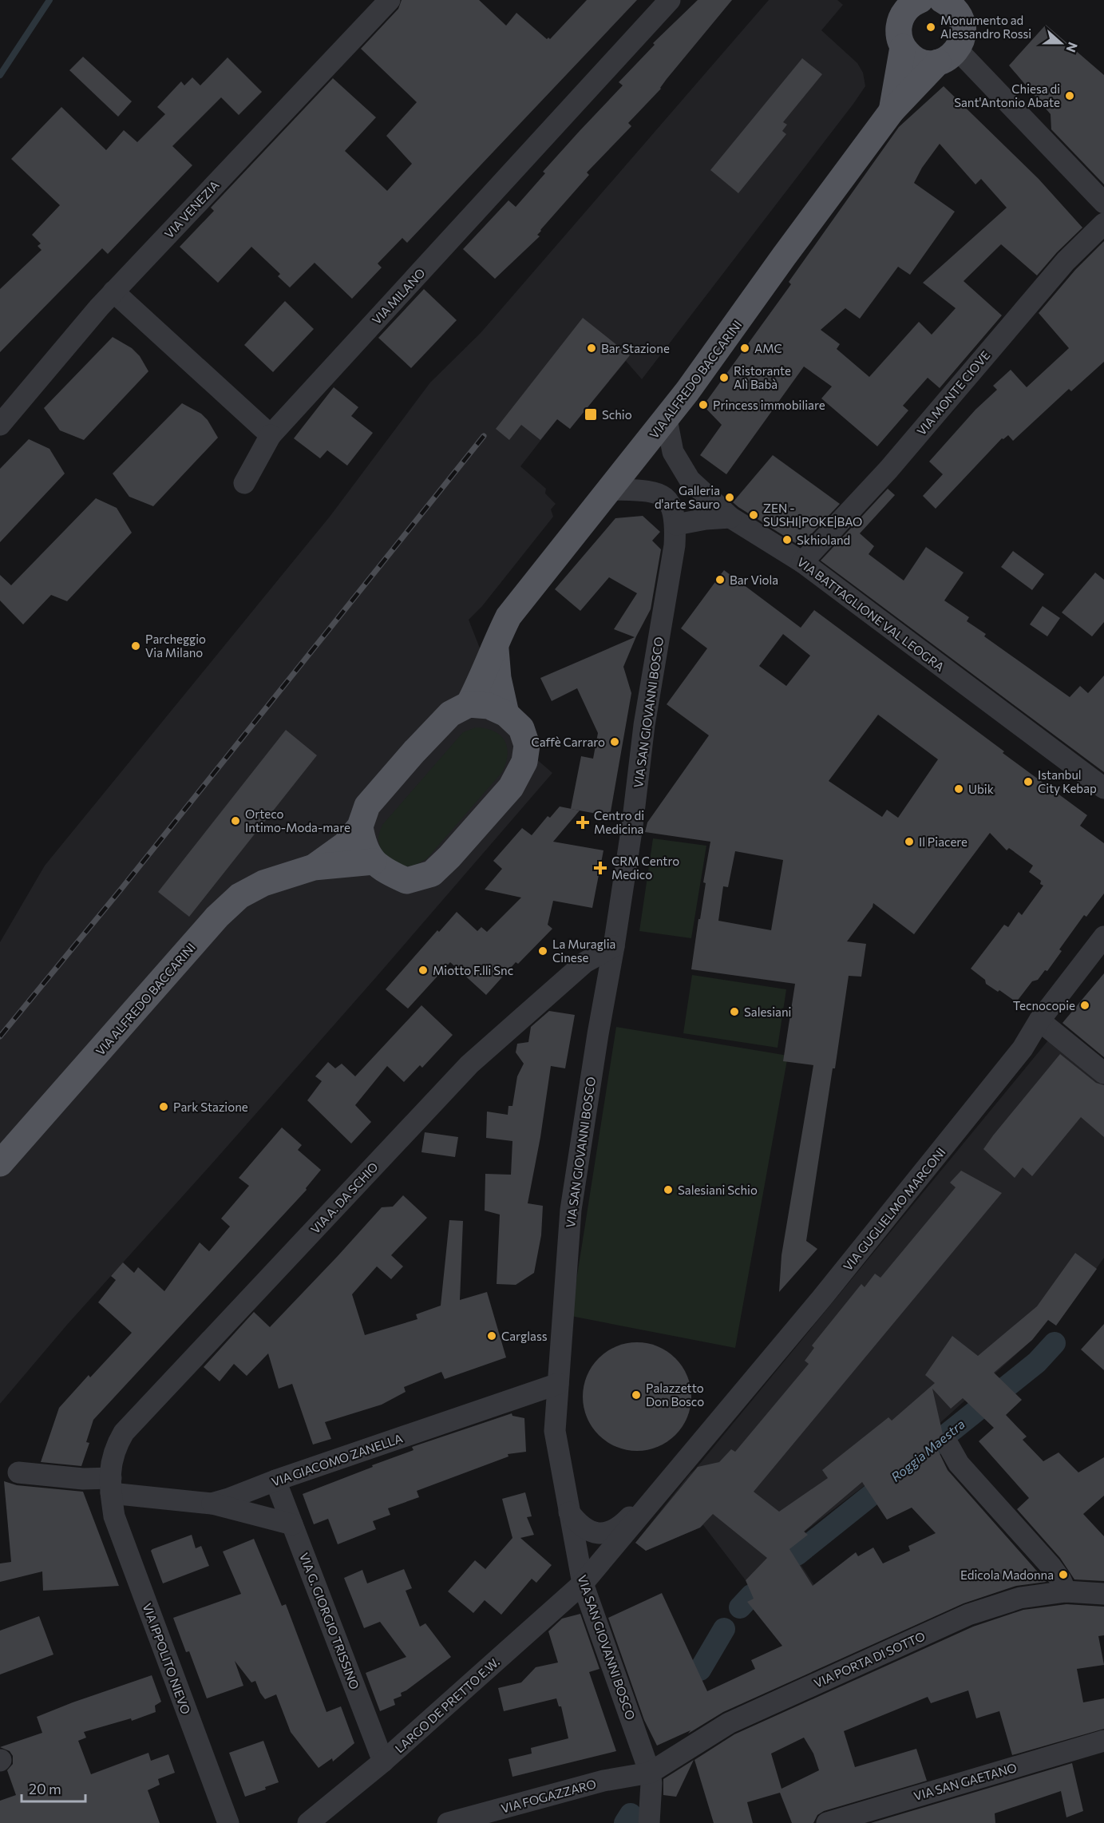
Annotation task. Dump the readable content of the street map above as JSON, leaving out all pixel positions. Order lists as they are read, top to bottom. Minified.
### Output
{"streets":{"main road":["VIA ALFREDO BACCARINI"],"street":["VIA VENEZIA","VIA MILANO","VIA MONTE CIOVE","VIA BATTAGLIONE VAL LEOGRA","VIA SAN GIOVANNI BOSCO","VIA A. DA SCHIO","VIA GUGLIELMO MARCONI","VIA GIACOMO ZANELLA","VIA G. GIORGIO TRISSINO","VIA IPPOLITO NIEVO","VIA PORTA DI SOTTO","LARGO DE PRETTO E.W.","VIA SAN GAETANO","VIA FOGAZZARO"]},"crossings":[["VIA ALFREDO BACCARINI","VIA BATTAGLIONE VAL LEOGRA"],["VIA ALFREDO BACCARINI","VIA SAN GIOVANNI BOSCO"],["VIA MONTE CIOVE","VIA BATTAGLIONE VAL LEOGRA"],["VIA SAN GIOVANNI BOSCO","VIA A. DA SCHIO"],["VIA SAN GIOVANNI BOSCO","VIA GUGLIELMO MARCONI"],["VIA SAN GIOVANNI BOSCO","VIA GIACOMO ZANELLA"],["VIA SAN GIOVANNI BOSCO","VIA PORTA DI SOTTO"],["VIA SAN GIOVANNI BOSCO","LARGO DE PRETTO E.W."],["VIA SAN GIOVANNI BOSCO","VIA FOGAZZARO"],["VIA A. DA SCHIO","VIA GIACOMO ZANELLA"],["VIA A. DA SCHIO","VIA IPPOLITO NIEVO"],["VIA GUGLIELMO MARCONI","LARGO DE PRETTO E.W."],["VIA GIACOMO ZANELLA","VIA G. GIORGIO TRISSINO"],["VIA GIACOMO ZANELLA","VIA IPPOLITO NIEVO"],["VIA G. GIORGIO TRISSINO","LARGO DE PRETTO E.W."],["VIA PORTA DI SOTTO","VIA FOGAZZARO"]],"water":["Roggia Maestra"],"places":{"other":["Monumento ad Alessandro Rossi","Chiesa di Sant'Antonio Abate","Bar Stazione","AMC","Ristorante Alì Babà","Princess immobiliare","Galleria d'arte Sauro","ZEN - SUSHI|POKE|BAO","Skhioland","Bar Viola","Parcheggio Via Milano","Caffè Carraro","Istanbul City Kebap","Ubik","Orteco Intimo-Moda-mare","Il Piacere","La Muraglia Cinese","Miotto F.lli Snc","Tecnocopie","Salesiani","Park Stazione","Salesiani Schio","Carglass","Palazzetto Don Bosco","Edicola Madonna"],"transit":["Schio"],"health":["Centro di Medicina","CRM Centro Medico"]},"scale_bar":"20 m","north":"right"}
